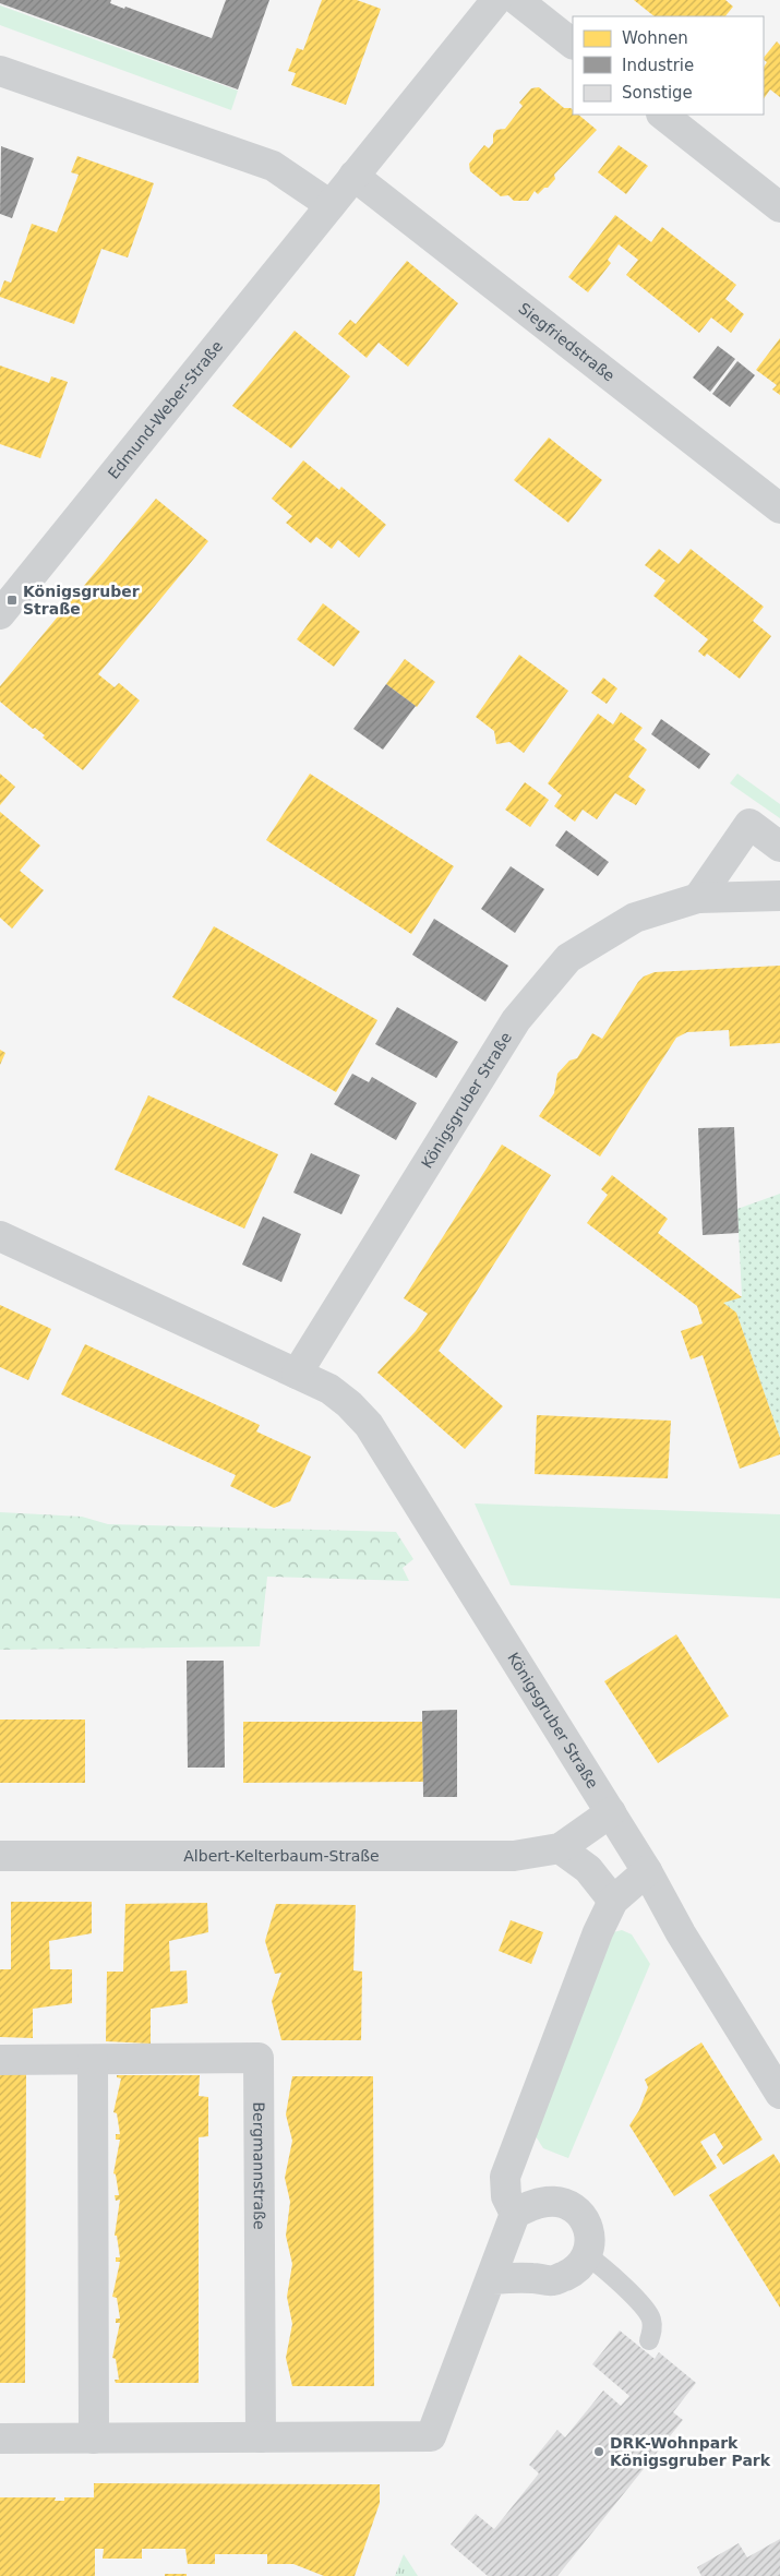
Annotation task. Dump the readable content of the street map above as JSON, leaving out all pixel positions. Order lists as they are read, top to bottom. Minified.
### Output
{"streets":{"street":["Siegfriedstraße","Edmund-Weber-Straße","Königsgruber Straße","Albert-Kelterbaum-Straße","Bergmannstraße"]},"crossings":[["Siegfriedstraße","Edmund-Weber-Straße"],["Königsgruber Straße","Albert-Kelterbaum-Straße"]],"places":{"transit":["Königsgruber Straße"],"other":["DRK-Wohnpark Königsgruber Park"]},"legend":["Wohnen","Industrie","Sonstige"]}
